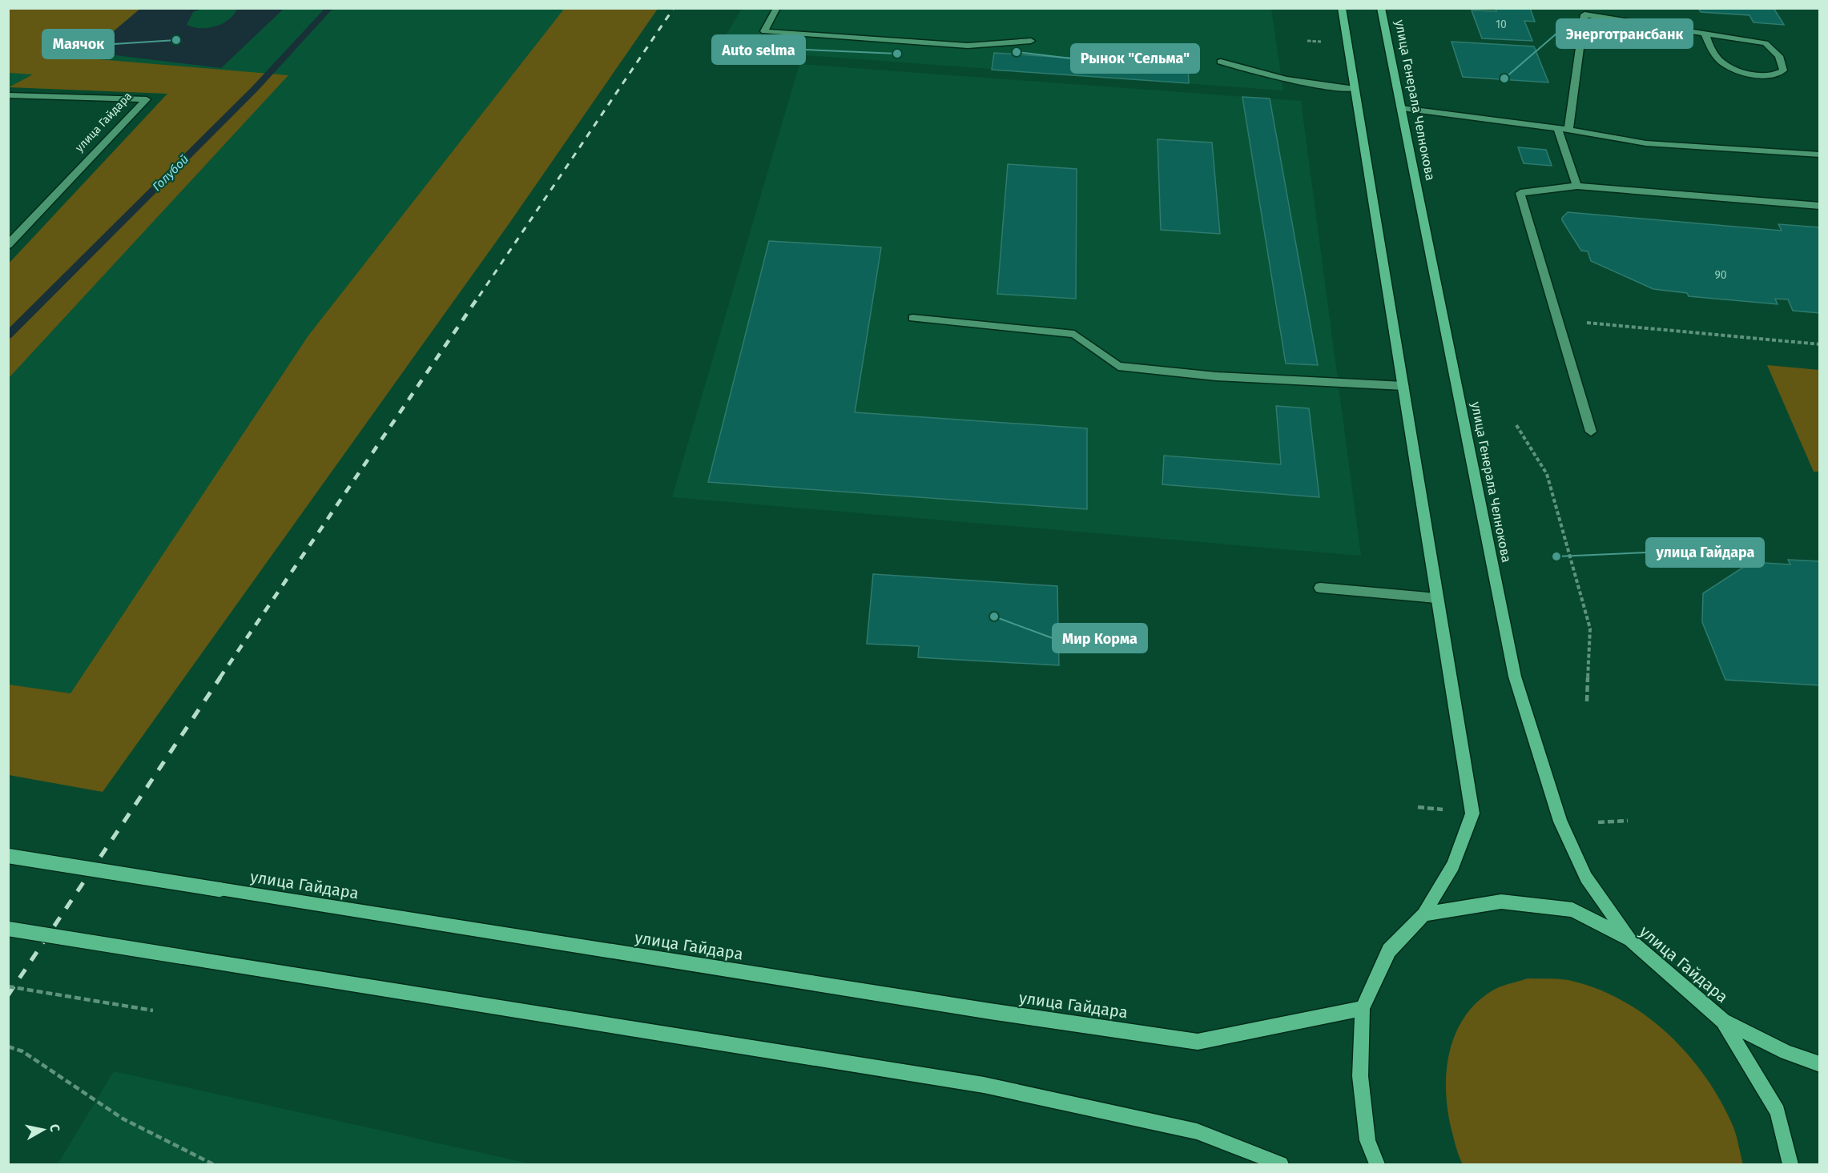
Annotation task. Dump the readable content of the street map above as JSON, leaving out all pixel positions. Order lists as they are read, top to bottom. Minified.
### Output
{"streets":{"main road":["улица Генерала Челнокова","улица Гайдара"]},"crossings":[["улица Генерала Челнокова","улица Гайдара"]],"water":["Голубой"],"places":["Маячок","Рынок \"Сельма\"","Auto selma","Энерготрансбанк","улица Гайдара","Мир Корма"],"house_numbers":["10","90"],"north":"right"}
